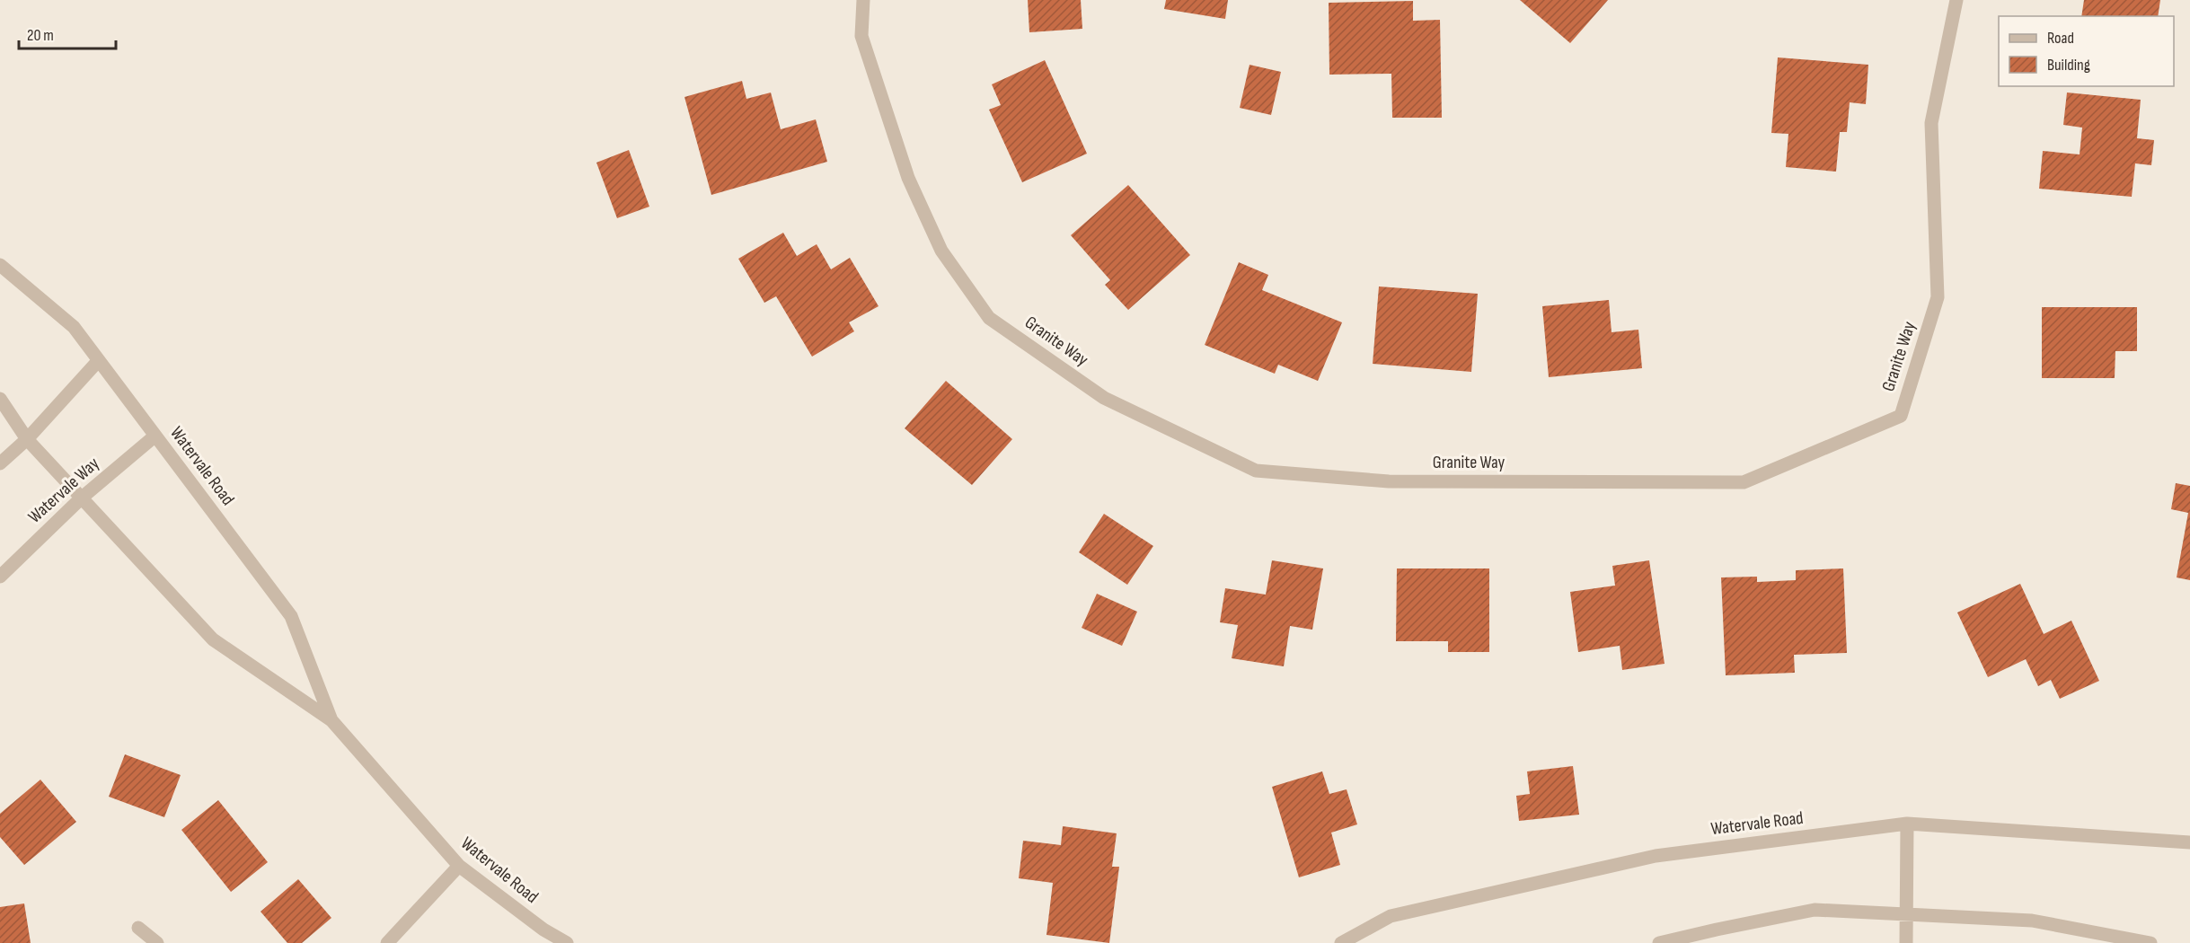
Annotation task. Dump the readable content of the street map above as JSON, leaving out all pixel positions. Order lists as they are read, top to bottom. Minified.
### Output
{"streets":{"street":["Granite Way","Watervale Road","Watervale Way"]},"crossings":[["Watervale Road","Watervale Way"]],"legend":["Road","Building"],"scale_bar":"20 m"}
